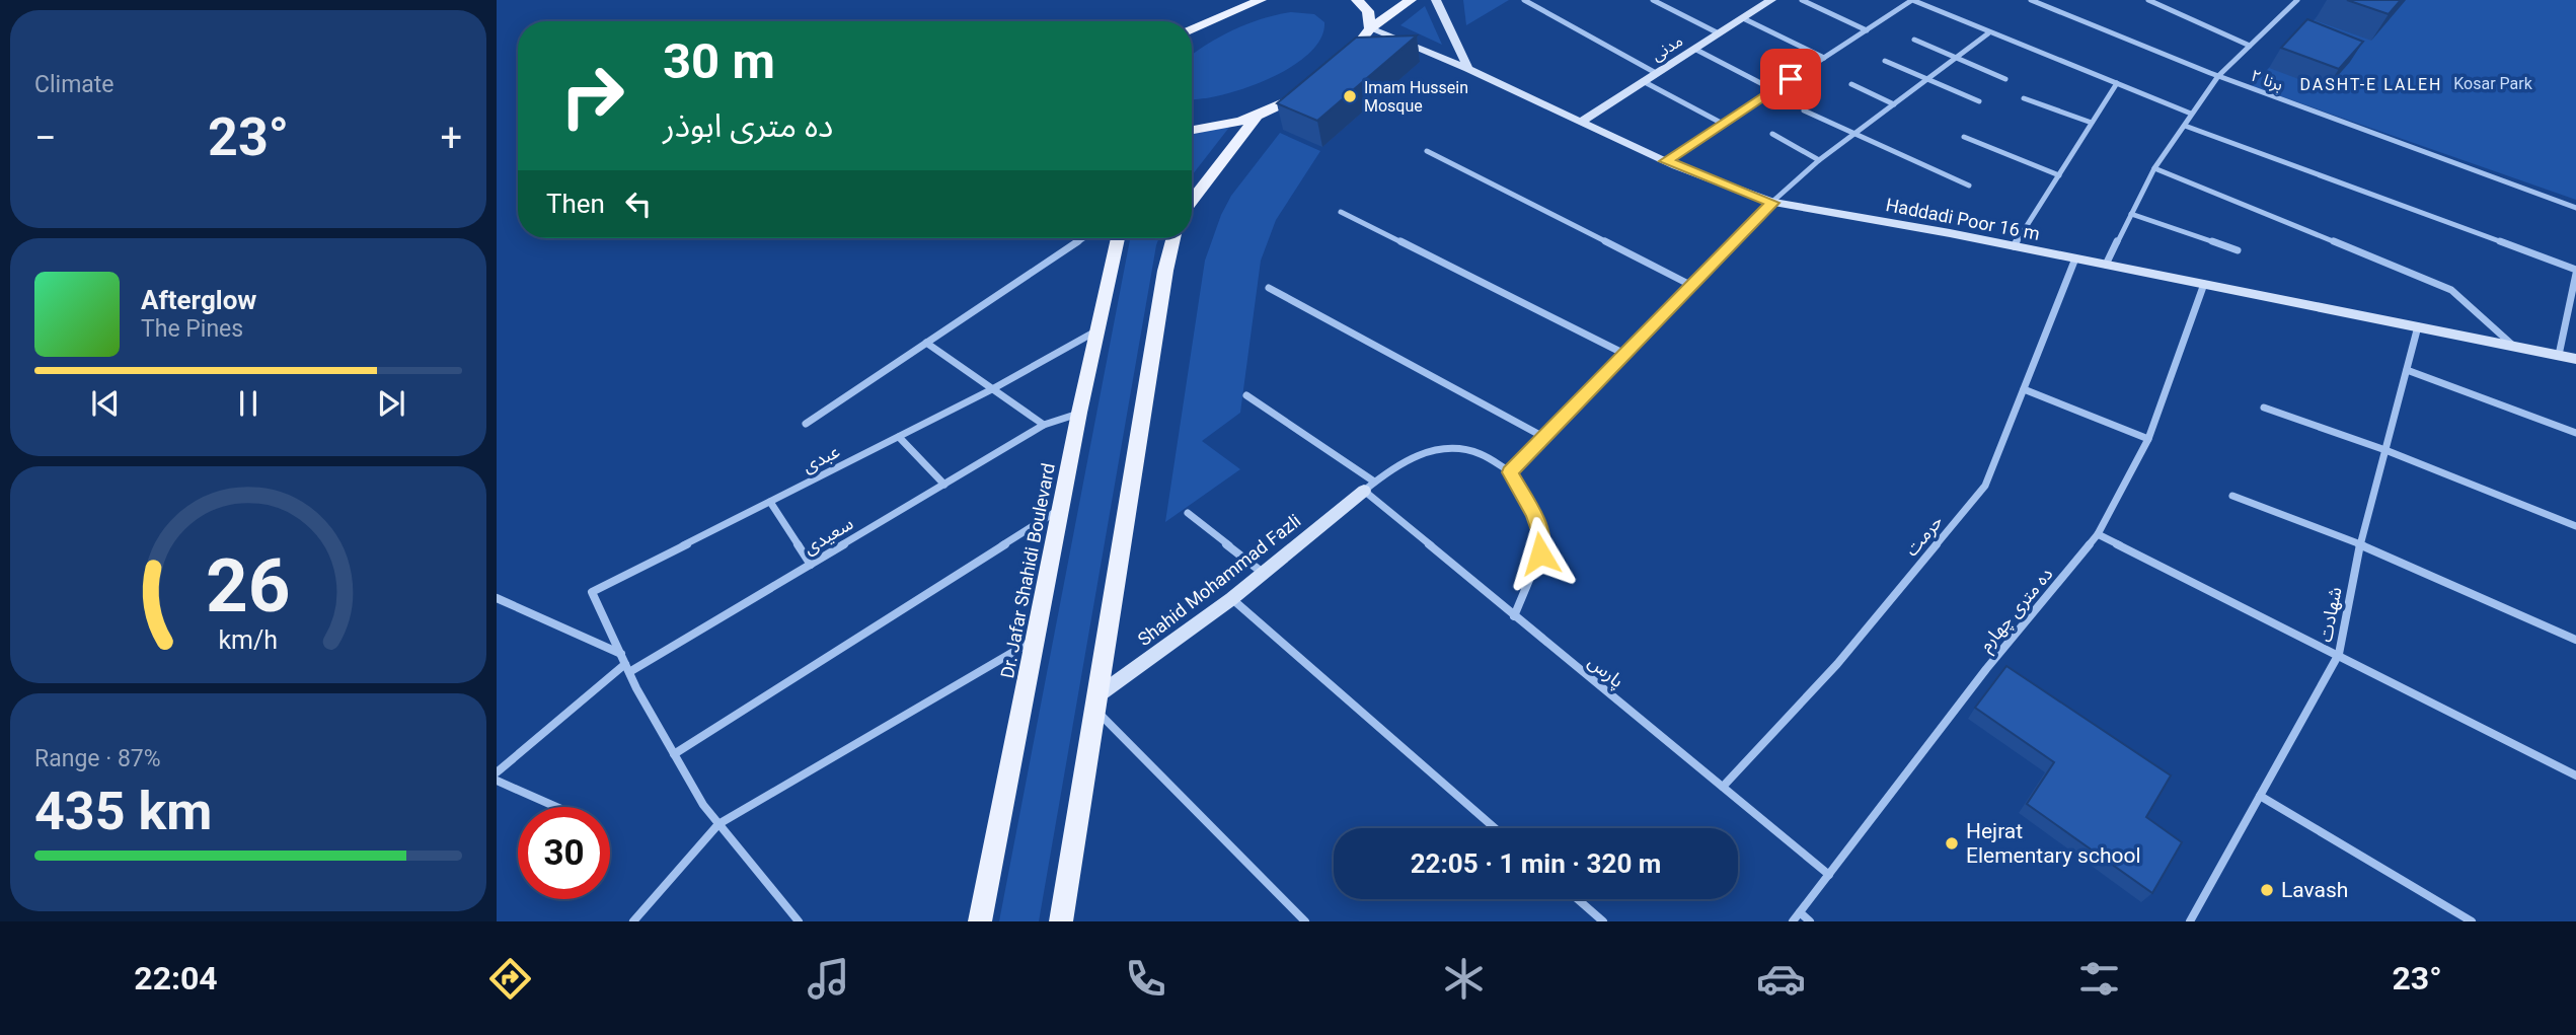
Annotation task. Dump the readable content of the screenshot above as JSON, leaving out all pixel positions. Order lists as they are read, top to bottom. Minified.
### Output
{"streets":{"main road":["Dr. Jafar Shahidi Boulevard"],"street":["مدنی","برنا ۲","Haddadi Poor 16 m","عبدی","سعیدی","حرمت","Shahid Mohammad Fazli","ده متری چهارم","شهادت","پارس"]},"crossings":[["مدنی","Haddadi Poor 16 m"],["Haddadi Poor 16 m","حرمت"],["Haddadi Poor 16 m","ده متری چهارم"],["Haddadi Poor 16 m","شهادت"],["عبدی","Dr. Jafar Shahidi Boulevard"],["سعیدی","Dr. Jafar Shahidi Boulevard"],["حرمت","پارس"],["Shahid Mohammad Fazli","پارس"],["ده متری چهارم","پارس"]],"districts":["DASHT-E LALEH"],"parks":["Kosar Park"],"places":["Imam Hussein Mosque","Hejrat Elementary school","Lavash"],"page":{"tile":["Climate",["Range · 87%","435 km"]],"turn":["30 m","ده متری ابوذر"],"heat":["−","23°","+"],"then":"Then","song":["Afterglow","The Pines"],"limit":"30","trip":"22:05 · 1 min · 320 m","tabs":["22:04","23°"],"gauge":["26","km/h"]}}
